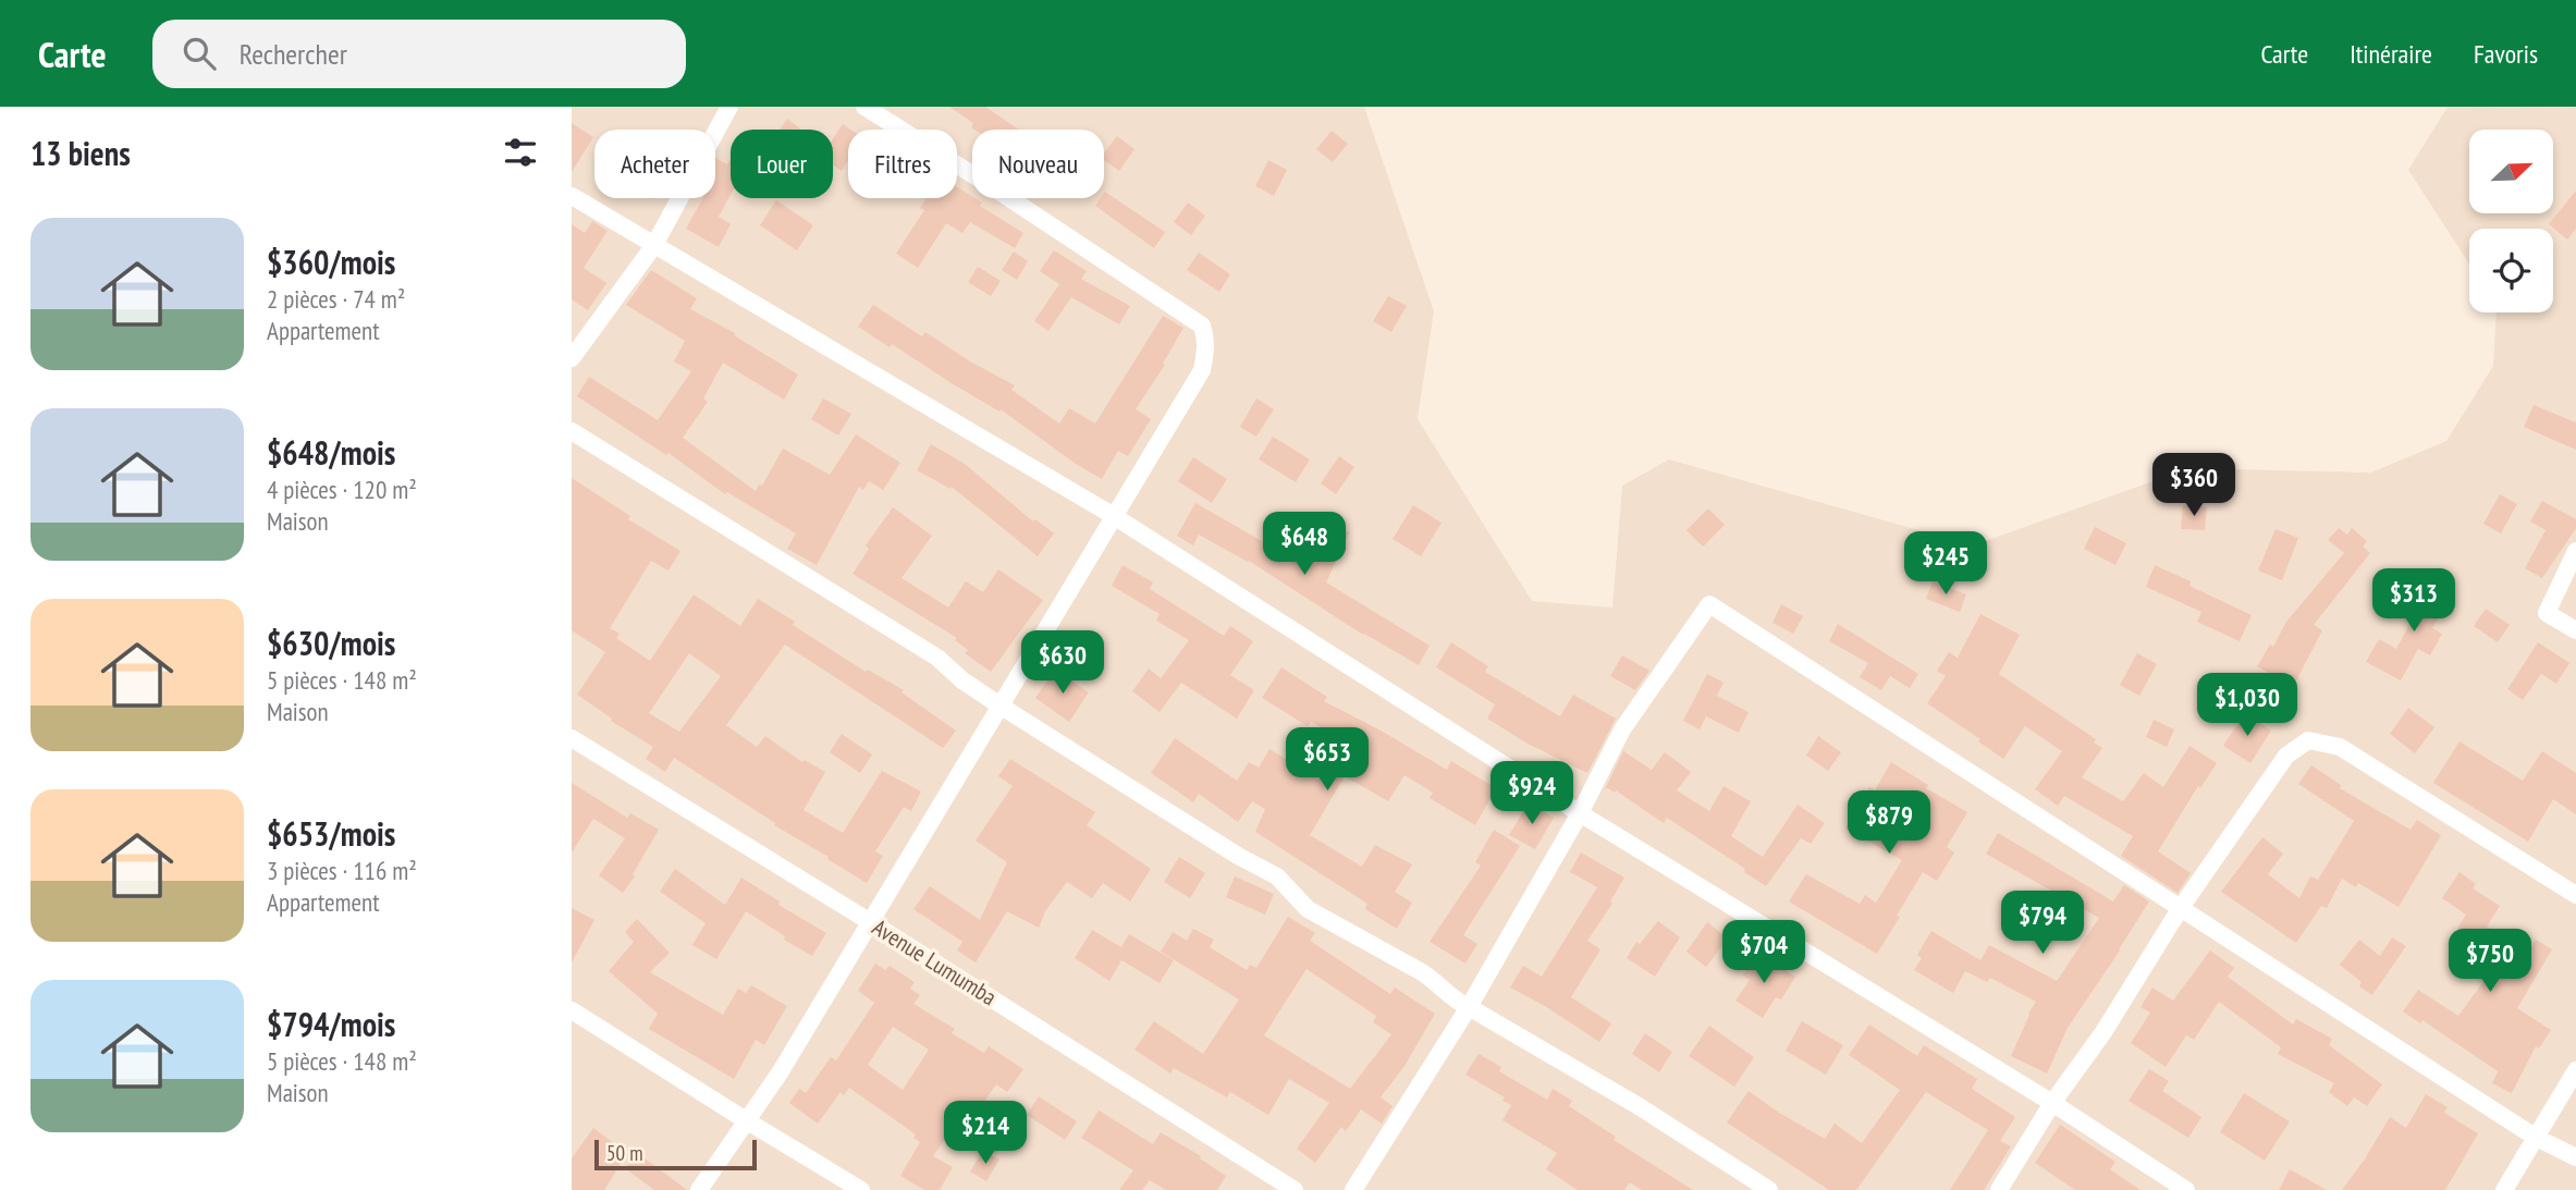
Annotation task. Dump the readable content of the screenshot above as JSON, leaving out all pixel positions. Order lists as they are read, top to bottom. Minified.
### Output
{"streets":{"street":["Avenue Lumumba"]},"scale_bar":"50 m","north":"top right","page":{"header":"Carte","search":"Rechercher","nav":["Carte","Itinéraire","Favoris"],"heading":"13 biens","chip":["Acheter","Louer","Filtres","Nouveau"],"list":[{"name":"$360/mois","note":"2 pièces · 74 m² · Appartement"},{"name":"$648/mois","note":"4 pièces · 120 m² · Maison"},{"name":"$630/mois","note":"5 pièces · 148 m² · Maison"},{"name":"$653/mois","note":"3 pièces · 116 m² · Appartement"},{"name":"$794/mois","note":"5 pièces · 148 m² · Maison"}],"price":["$360","$648","$245","$313","$630","$1,030","$653","$924","$879","$794","$704","$750","$214"],"scale":"50 m"}}
